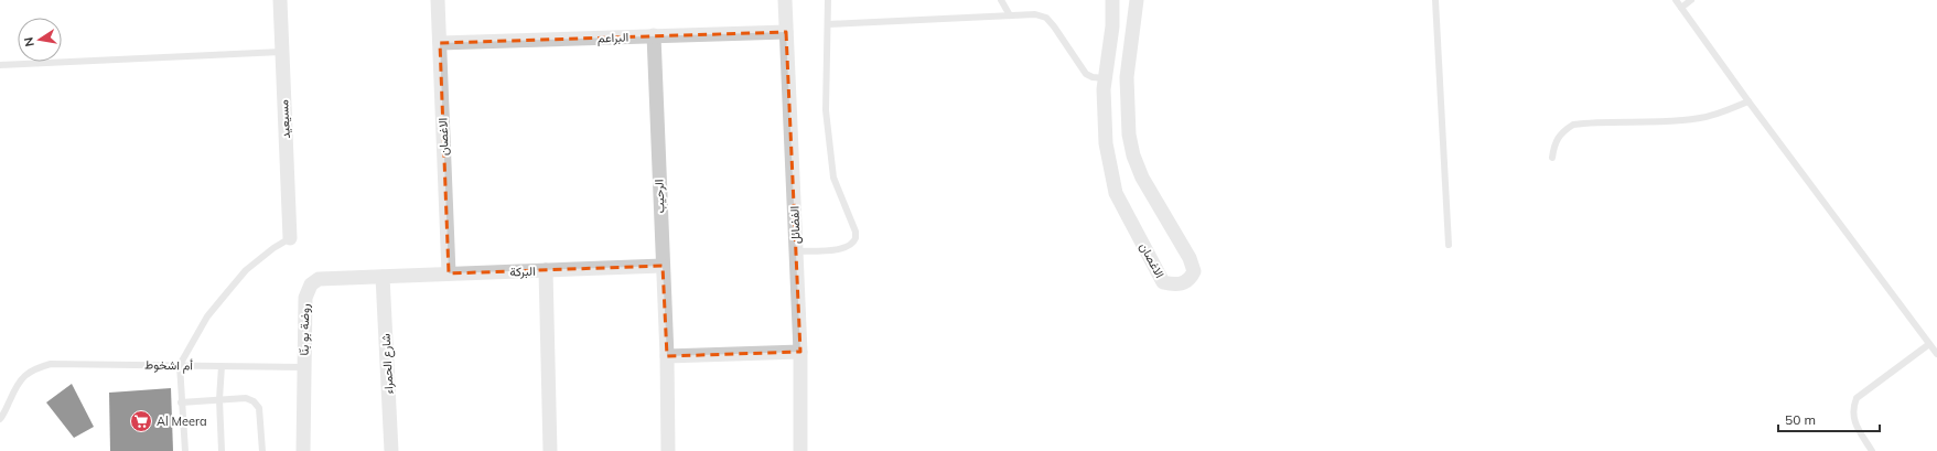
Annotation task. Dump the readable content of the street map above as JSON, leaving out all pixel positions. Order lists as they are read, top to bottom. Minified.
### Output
{"streets":{"street":["البراعم","مسيعيد","الاغصان","الرحيب","الفضائل","البركة","روضة بو بنّا","شارع الحمراء"],"lane":["أم اشخوط"]},"crossings":[["البراعم","الاغصان"],["البراعم","الرحيب"],["البراعم","الفضائل"],["الاغصان","البركة"],["الرحيب","البركة"],["البركة","روضة بو بنّا"],["البركة","شارع الحمراء"],["روضة بو بنّا","شارع الحمراء"],["روضة بو بنّا","أم اشخوط"]],"places":{"supermarket":["Al Meera"]},"scale_bar":"50 m","north":"left"}
